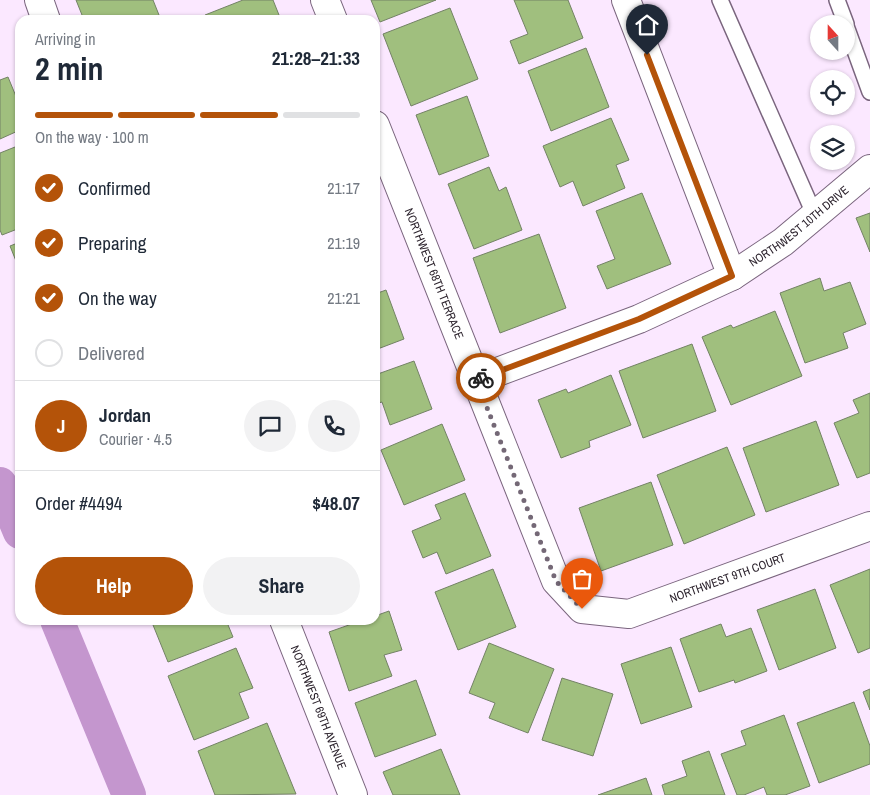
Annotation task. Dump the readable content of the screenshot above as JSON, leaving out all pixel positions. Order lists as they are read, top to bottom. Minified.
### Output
{"streets":{"street":["NORTHWEST 10TH DRIVE","NORTHWEST 68TH TERRACE","NORTHWEST 9TH COURT","NORTHWEST 69TH AVENUE"]},"crossings":[["NORTHWEST 10TH DRIVE","NORTHWEST 68TH TERRACE"],["NORTHWEST 68TH TERRACE","NORTHWEST 9TH COURT"]],"north":"top","page":{"heading":["2 min","Arriving in","21:28–21:33"],"panel":["Jordan","Courier · 4.5","Order #4494","$48.07"],"bar":"On the way · 100 m","list":[["Confirmed","21:17"],["Preparing","21:19"],["On the way","21:21"],"Delivered"],"round":"J","buttons":["Help","Share"]}}
